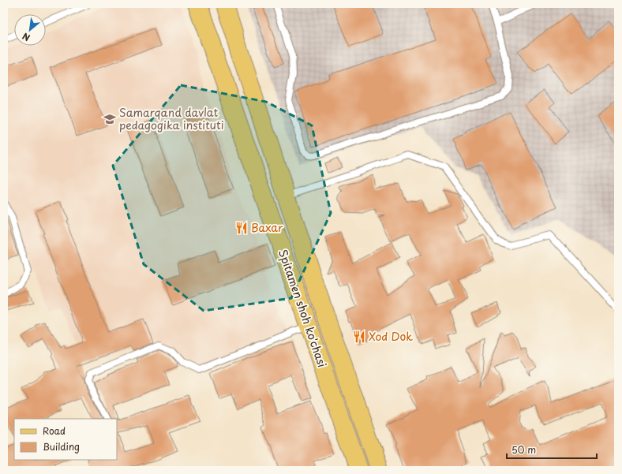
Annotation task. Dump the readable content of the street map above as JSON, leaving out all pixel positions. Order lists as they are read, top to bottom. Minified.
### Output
{"streets":{"main road":["Spitamen shoh ko'chasi"]},"places":{"school or university":["Samarqand davlat pedagogika instituti"],"restaurant":["Baxar","Xod Dok"]},"legend":["Road","Building"],"scale_bar":"50 m","north":"bottom left"}
